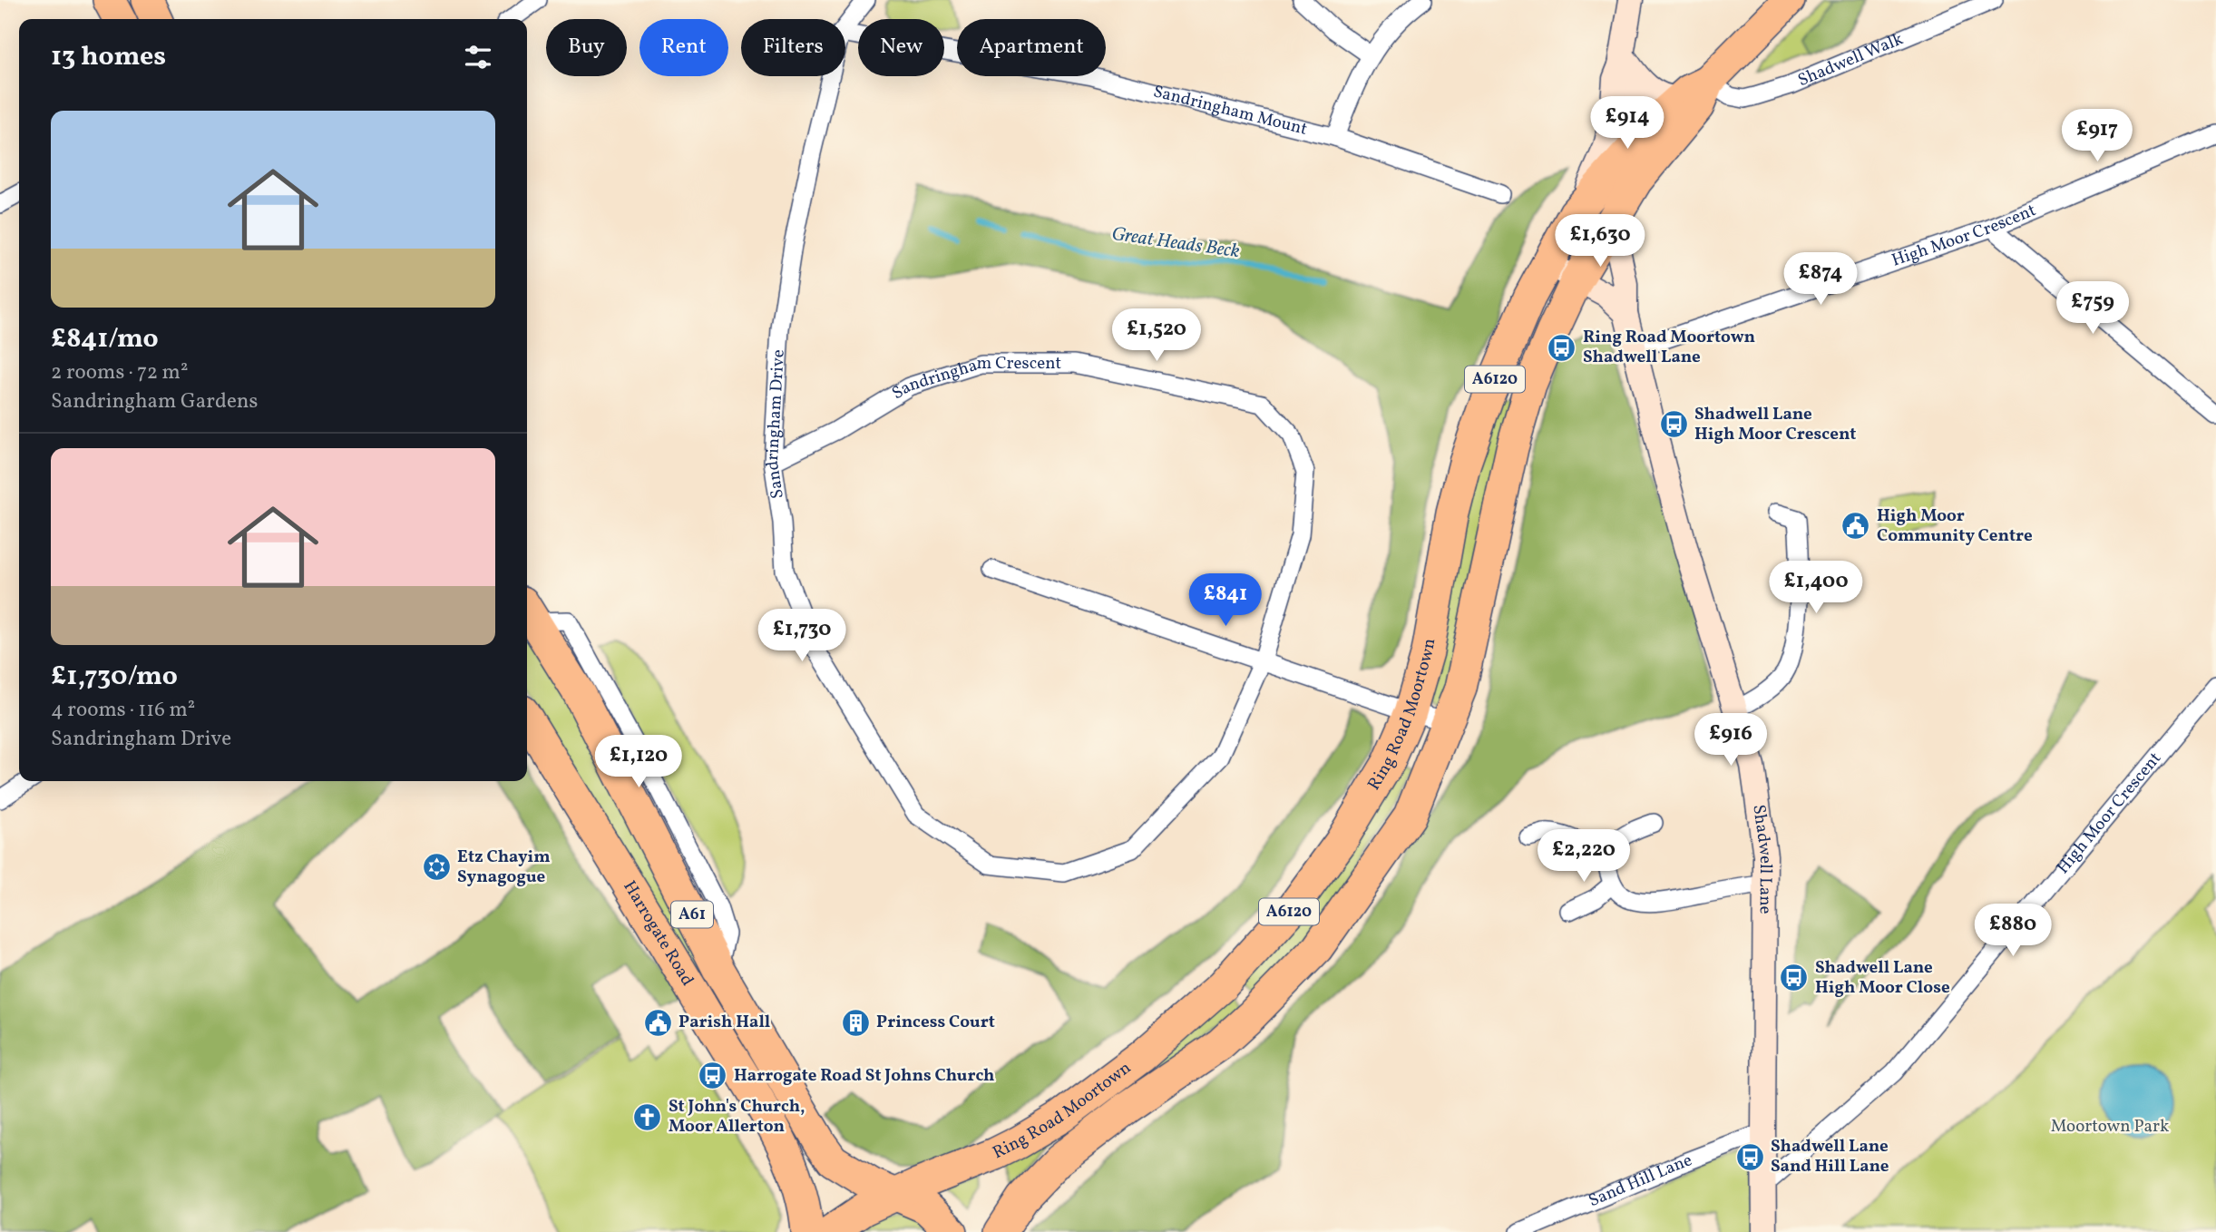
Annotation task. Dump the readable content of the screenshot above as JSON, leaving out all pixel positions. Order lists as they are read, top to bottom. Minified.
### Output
{"streets":{"highway":["A6120","Ring Road Moortown","A61","Harrogate Road"],"street":["Shadwell Walk","Sandringham Mount","High Moor Crescent","Sandringham Crescent","Sandringham Drive","Shadwell Lane","Sand Hill Lane"]},"crossings":[["Shadwell Walk","Ring Road Moortown"],["High Moor Crescent","Shadwell Lane"],["Sandringham Crescent","Sandringham Drive"],["Ring Road Moortown","Shadwell Lane"],["Ring Road Moortown","Harrogate Road"],["Shadwell Lane","Sand Hill Lane"]],"water":["Great Heads Beck"],"parks":["Moortown Park"],"places":{"bus stop":["Ring Road Moortown Shadwell Lane","Shadwell Lane High Moor Crescent","Shadwell Lane High Moor Close","Harrogate Road St Johns Church","Shadwell Lane Sand Hill Lane"],"public building":["High Moor Community Centre","Parish Hall"],"synagogue":["Etz Chayim Synagogue"],"building":["Princess Court"],"church":["St John's Church, Moor Allerton"]},"page":{"chip":["Buy","Rent","Filters","New","Apartment"],"heading":"13 homes","list":[{"name":"£841/mo","note":"2 rooms · 72 m² · Sandringham Gardens"},{"name":"£1,730/mo","note":"4 rooms · 116 m² · Sandringham Drive"}],"price":["£914","£917","£1,630","£874","£759","£1,520","£1,400","£841","£1,730","£916","£1,120","£2,220","£880"]}}
